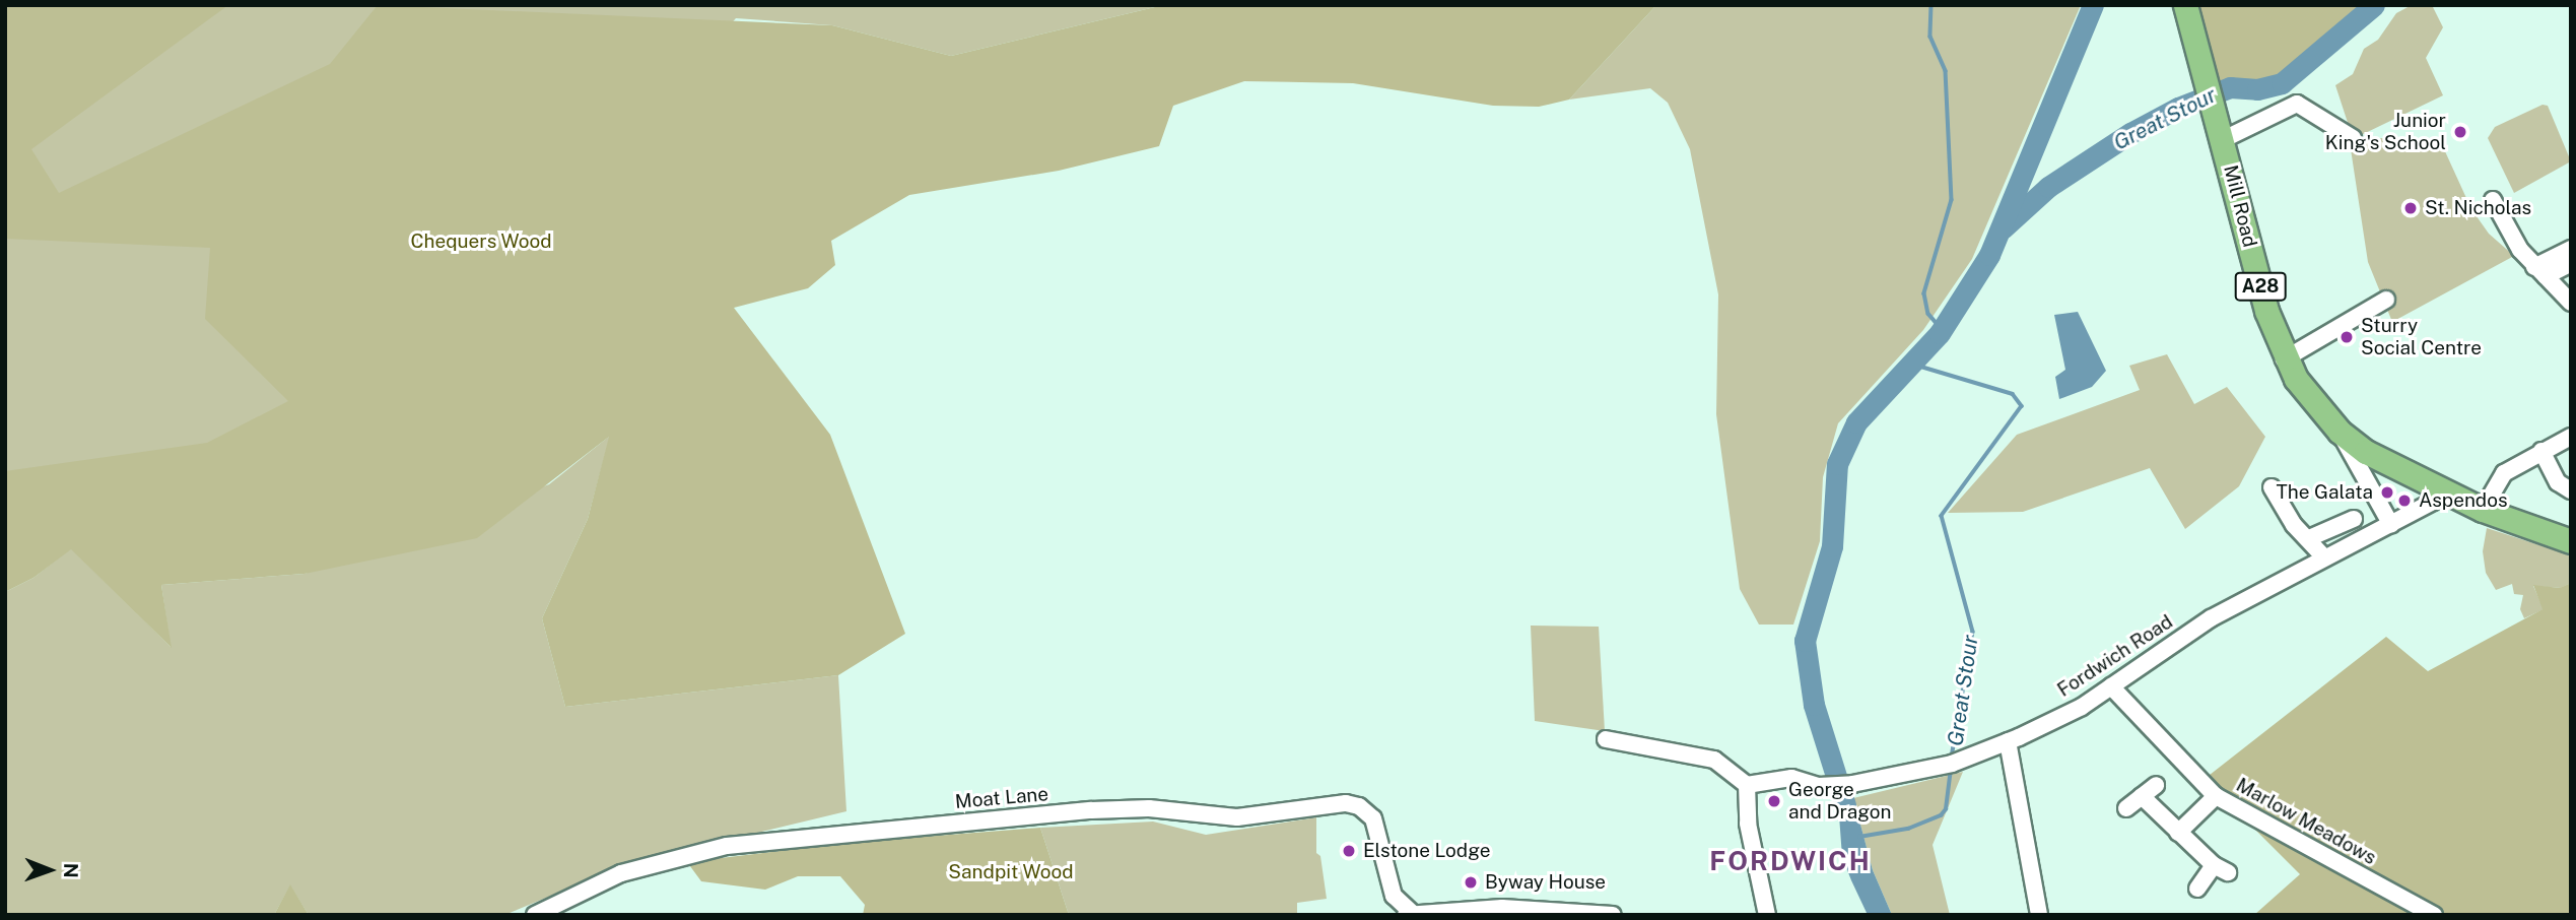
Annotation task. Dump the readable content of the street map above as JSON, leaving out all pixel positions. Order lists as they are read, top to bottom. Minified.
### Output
{"streets":{"highway":["Mill Road","A28"],"street":["Fordwich Road","Moat Lane","Marlow Meadows"]},"crossings":[["Mill Road","A28"],["A28","Fordwich Road"],["Fordwich Road","Marlow Meadows"]],"districts":["FORDWICH"],"water":["Great Stour"],"parks":["Chequers Wood","Sandpit Wood"],"places":["Junior King's School","St. Nicholas","Sturry Social Centre","The Galata","Aspendos","George and Dragon","Elstone Lodge","Byway House"],"north":"right"}
